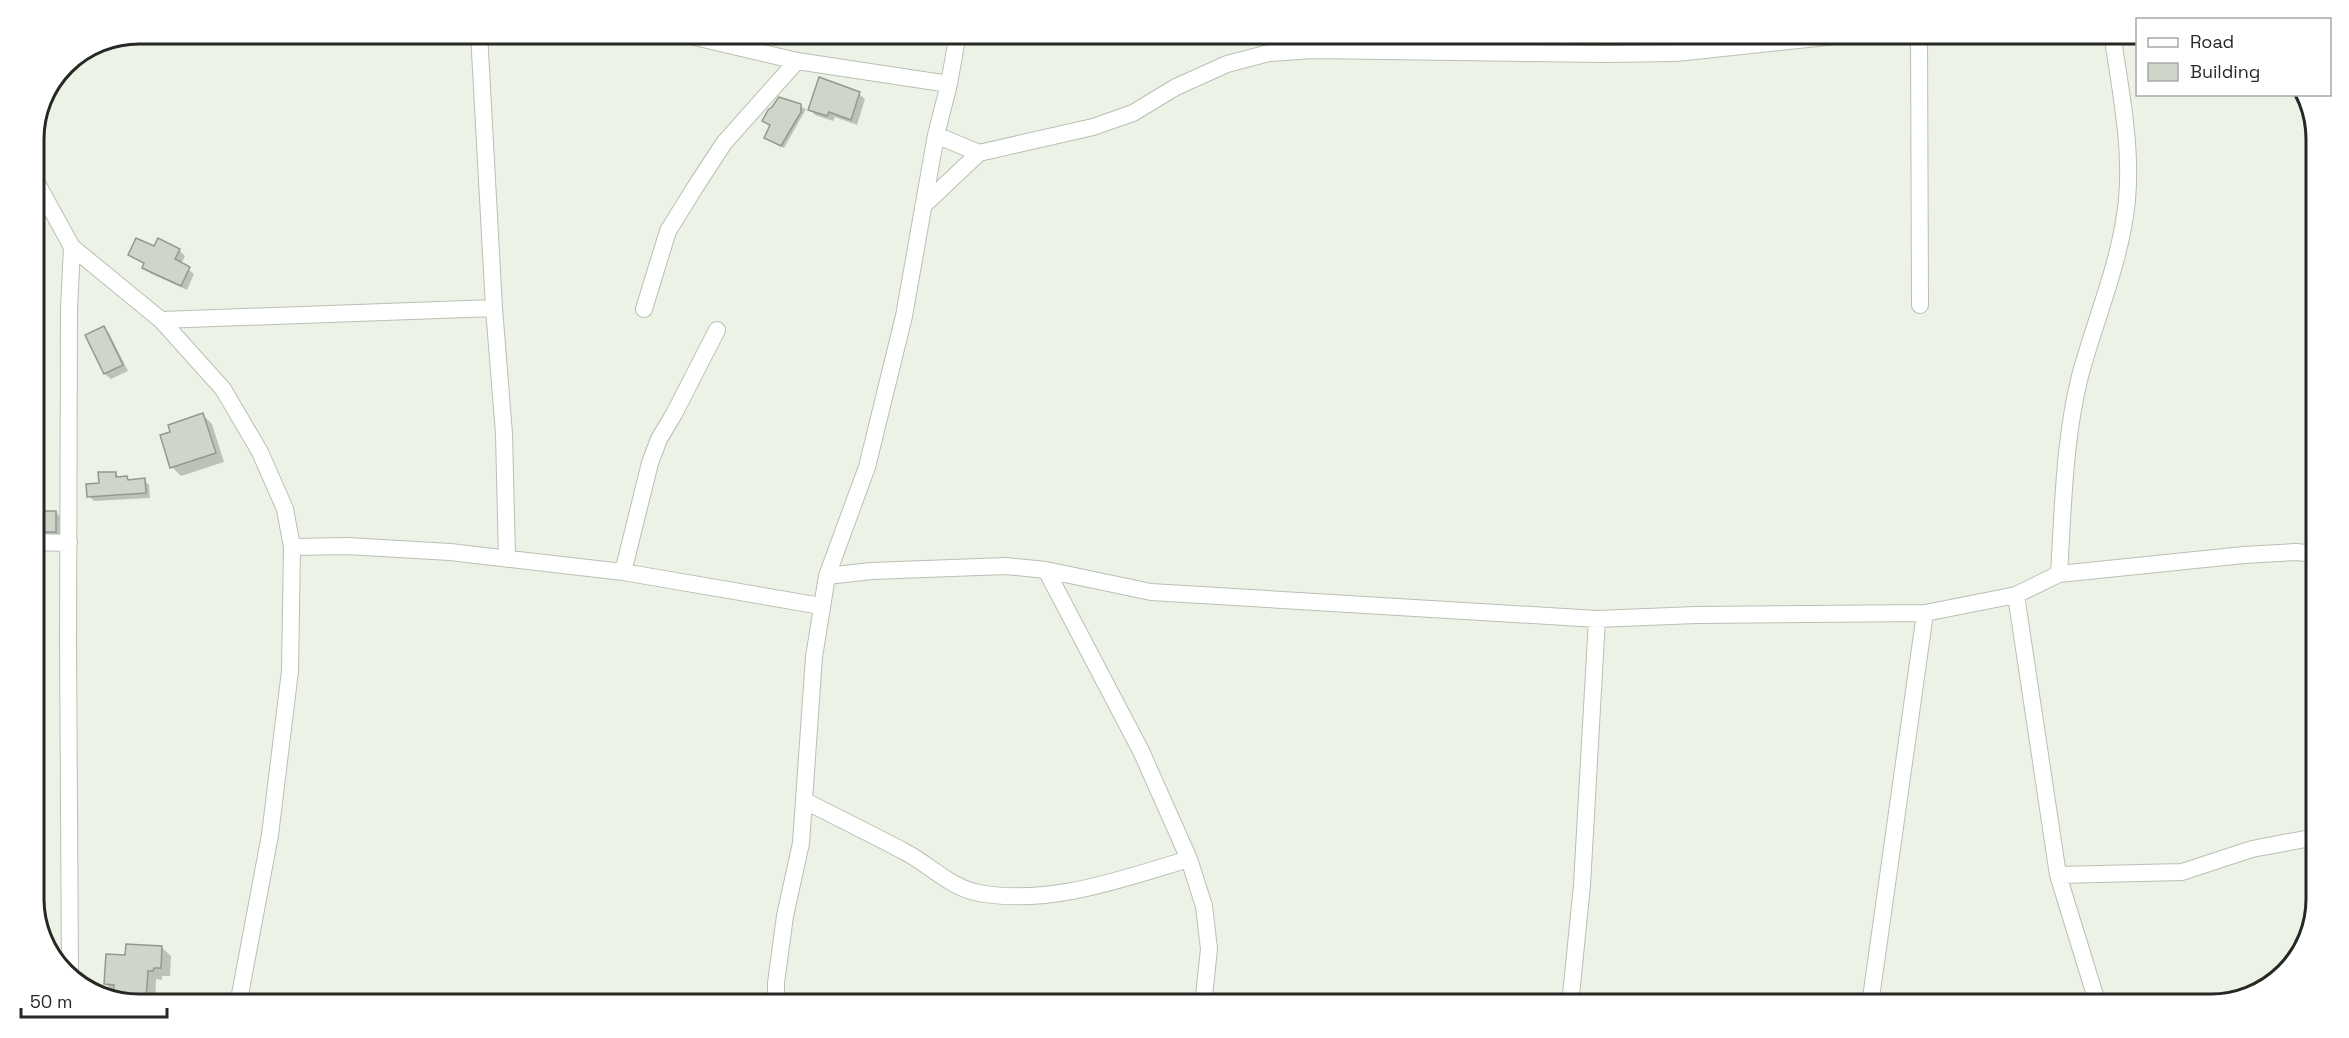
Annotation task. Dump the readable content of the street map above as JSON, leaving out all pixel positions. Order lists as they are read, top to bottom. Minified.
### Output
{"legend":["Road","Building"],"scale_bar":"50 m"}
